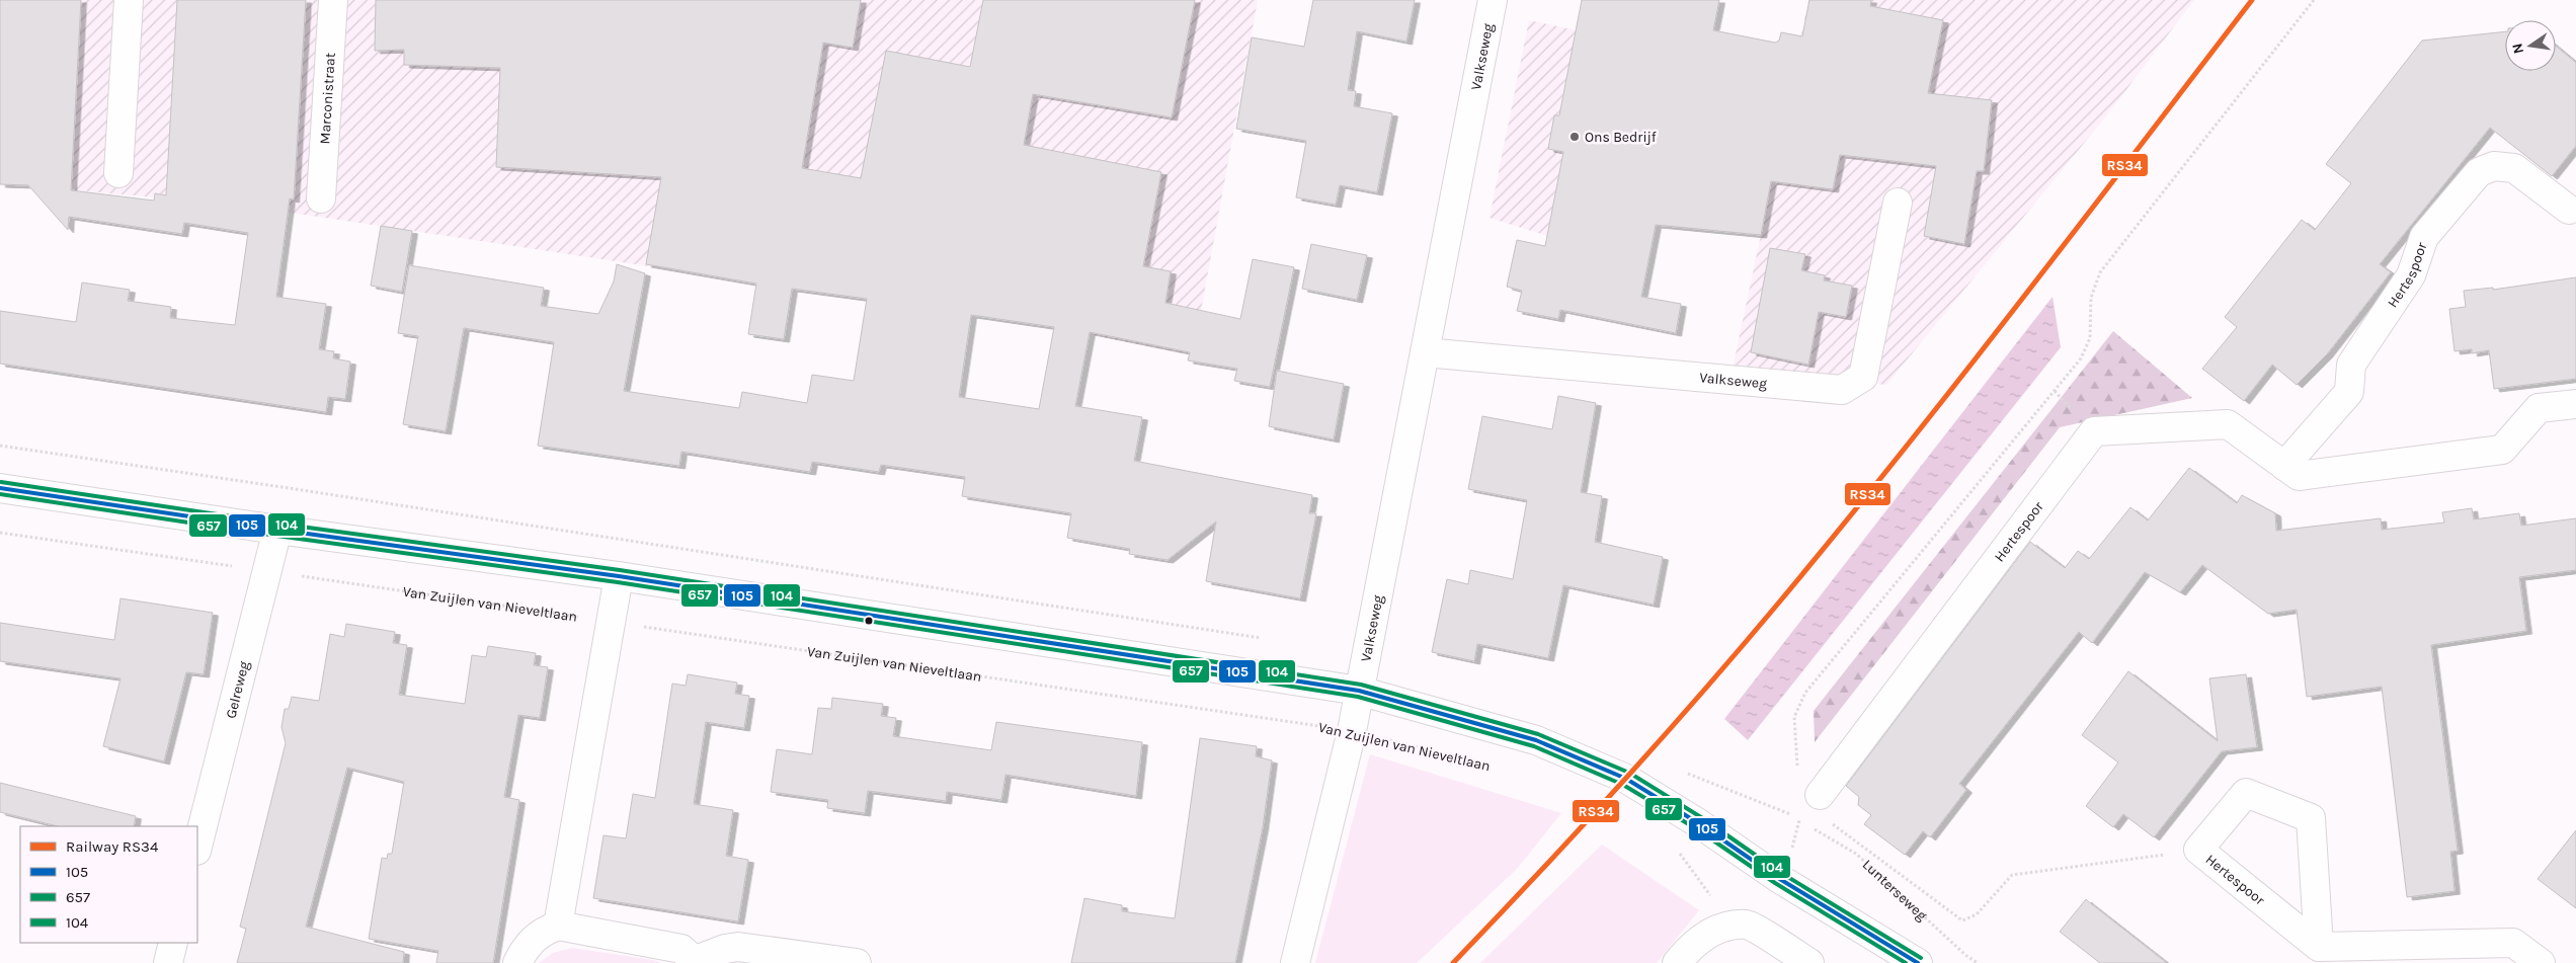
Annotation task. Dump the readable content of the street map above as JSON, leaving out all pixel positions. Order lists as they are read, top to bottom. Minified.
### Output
{"streets":{"street":["Valkseweg","Marconistraat","Hertespoor","Gelreweg"],"path":["Van Zuijlen van Nieveltlaan","Lunterseweg"]},"crossings":[["Valkseweg","Van Zuijlen van Nieveltlaan"],["Van Zuijlen van Nieveltlaan","Gelreweg"]],"places":["Ons Bedrijf"],"lines":["rail line RS34","transit line 104","transit line 105","transit line 657"],"legend":["Railway RS34","105","657","104"],"north":"left"}
